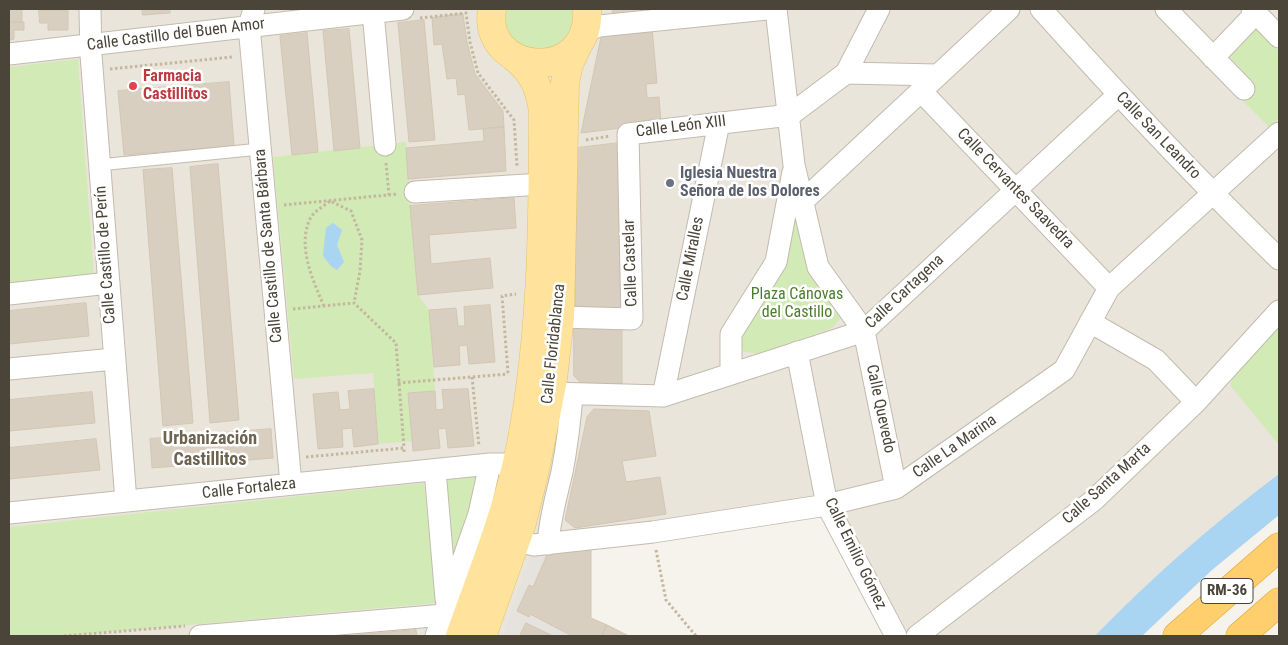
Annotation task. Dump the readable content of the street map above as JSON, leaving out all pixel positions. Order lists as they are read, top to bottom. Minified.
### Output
{"streets":{"highway":["RM-36"],"main road":["Calle Floridablanca"],"street":["Calle Castillo del Buen Amor","Calle León XIII","Calle San Leandro","Calle Cervantes Saavedra","Calle Castillo de Santa Bárbara","Calle Castillo de Perín","Calle Miralles","Calle Castelar","Calle Cartagena","Calle Quevedo","Calle La Marina","Calle Santa Marta","Calle Fortaleza","Calle Emilio Gómez"]},"crossings":[["Calle Castillo del Buen Amor","Calle Castillo de Santa Bárbara"],["Calle Castillo del Buen Amor","Calle Castillo de Perín"],["Calle León XIII","Calle Miralles"],["Calle León XIII","Calle Castelar"],["Calle San Leandro","Calle Cartagena"],["Calle San Leandro","Calle La Marina"],["Calle Cervantes Saavedra","Calle Cartagena"],["Calle Cervantes Saavedra","Calle La Marina"],["Calle Castillo de Santa Bárbara","Calle Fortaleza"],["Calle Castillo de Perín","Calle Fortaleza"],["Calle Miralles","Calle Cartagena"],["Calle Castelar","Calle Floridablanca"],["Calle Cartagena","Calle Floridablanca"],["Calle Cartagena","Calle Quevedo"],["Calle Cartagena","Calle Emilio Gómez"],["Calle Floridablanca","Calle La Marina"],["Calle Floridablanca","Calle Fortaleza"],["Calle Quevedo","Calle La Marina"],["Calle La Marina","Calle Emilio Gómez"]],"districts":["Urbanización Castillitos"],"parks":["Plaza Cánovas del Castillo"],"places":["Farmacia Castillitos","Iglesia Nuestra Señora de los Dolores"]}
